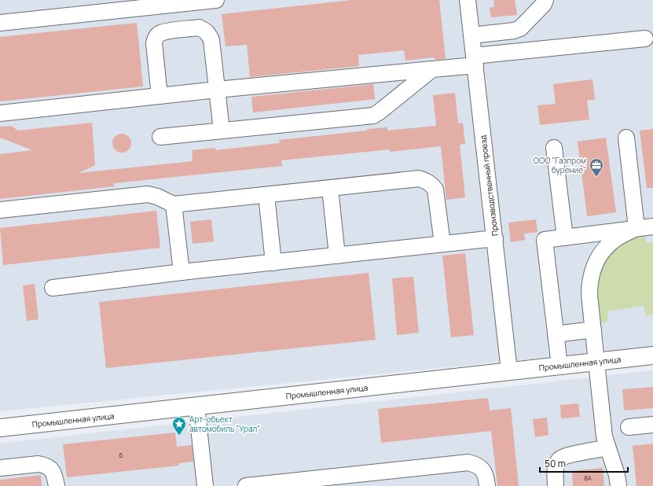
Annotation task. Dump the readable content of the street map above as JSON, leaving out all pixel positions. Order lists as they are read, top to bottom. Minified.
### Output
{"streets":{"main road":["Промышленная улица"],"street":["Производственный проезд"]},"crossings":[["Производственный проезд","Промышленная улица"]],"places":{"office":["ООО \"Газпром бурение\""],"place":["Арт-объект автомобиль \"Урал\""]},"house_numbers":["6","8А"],"scale_bar":"50 m"}
